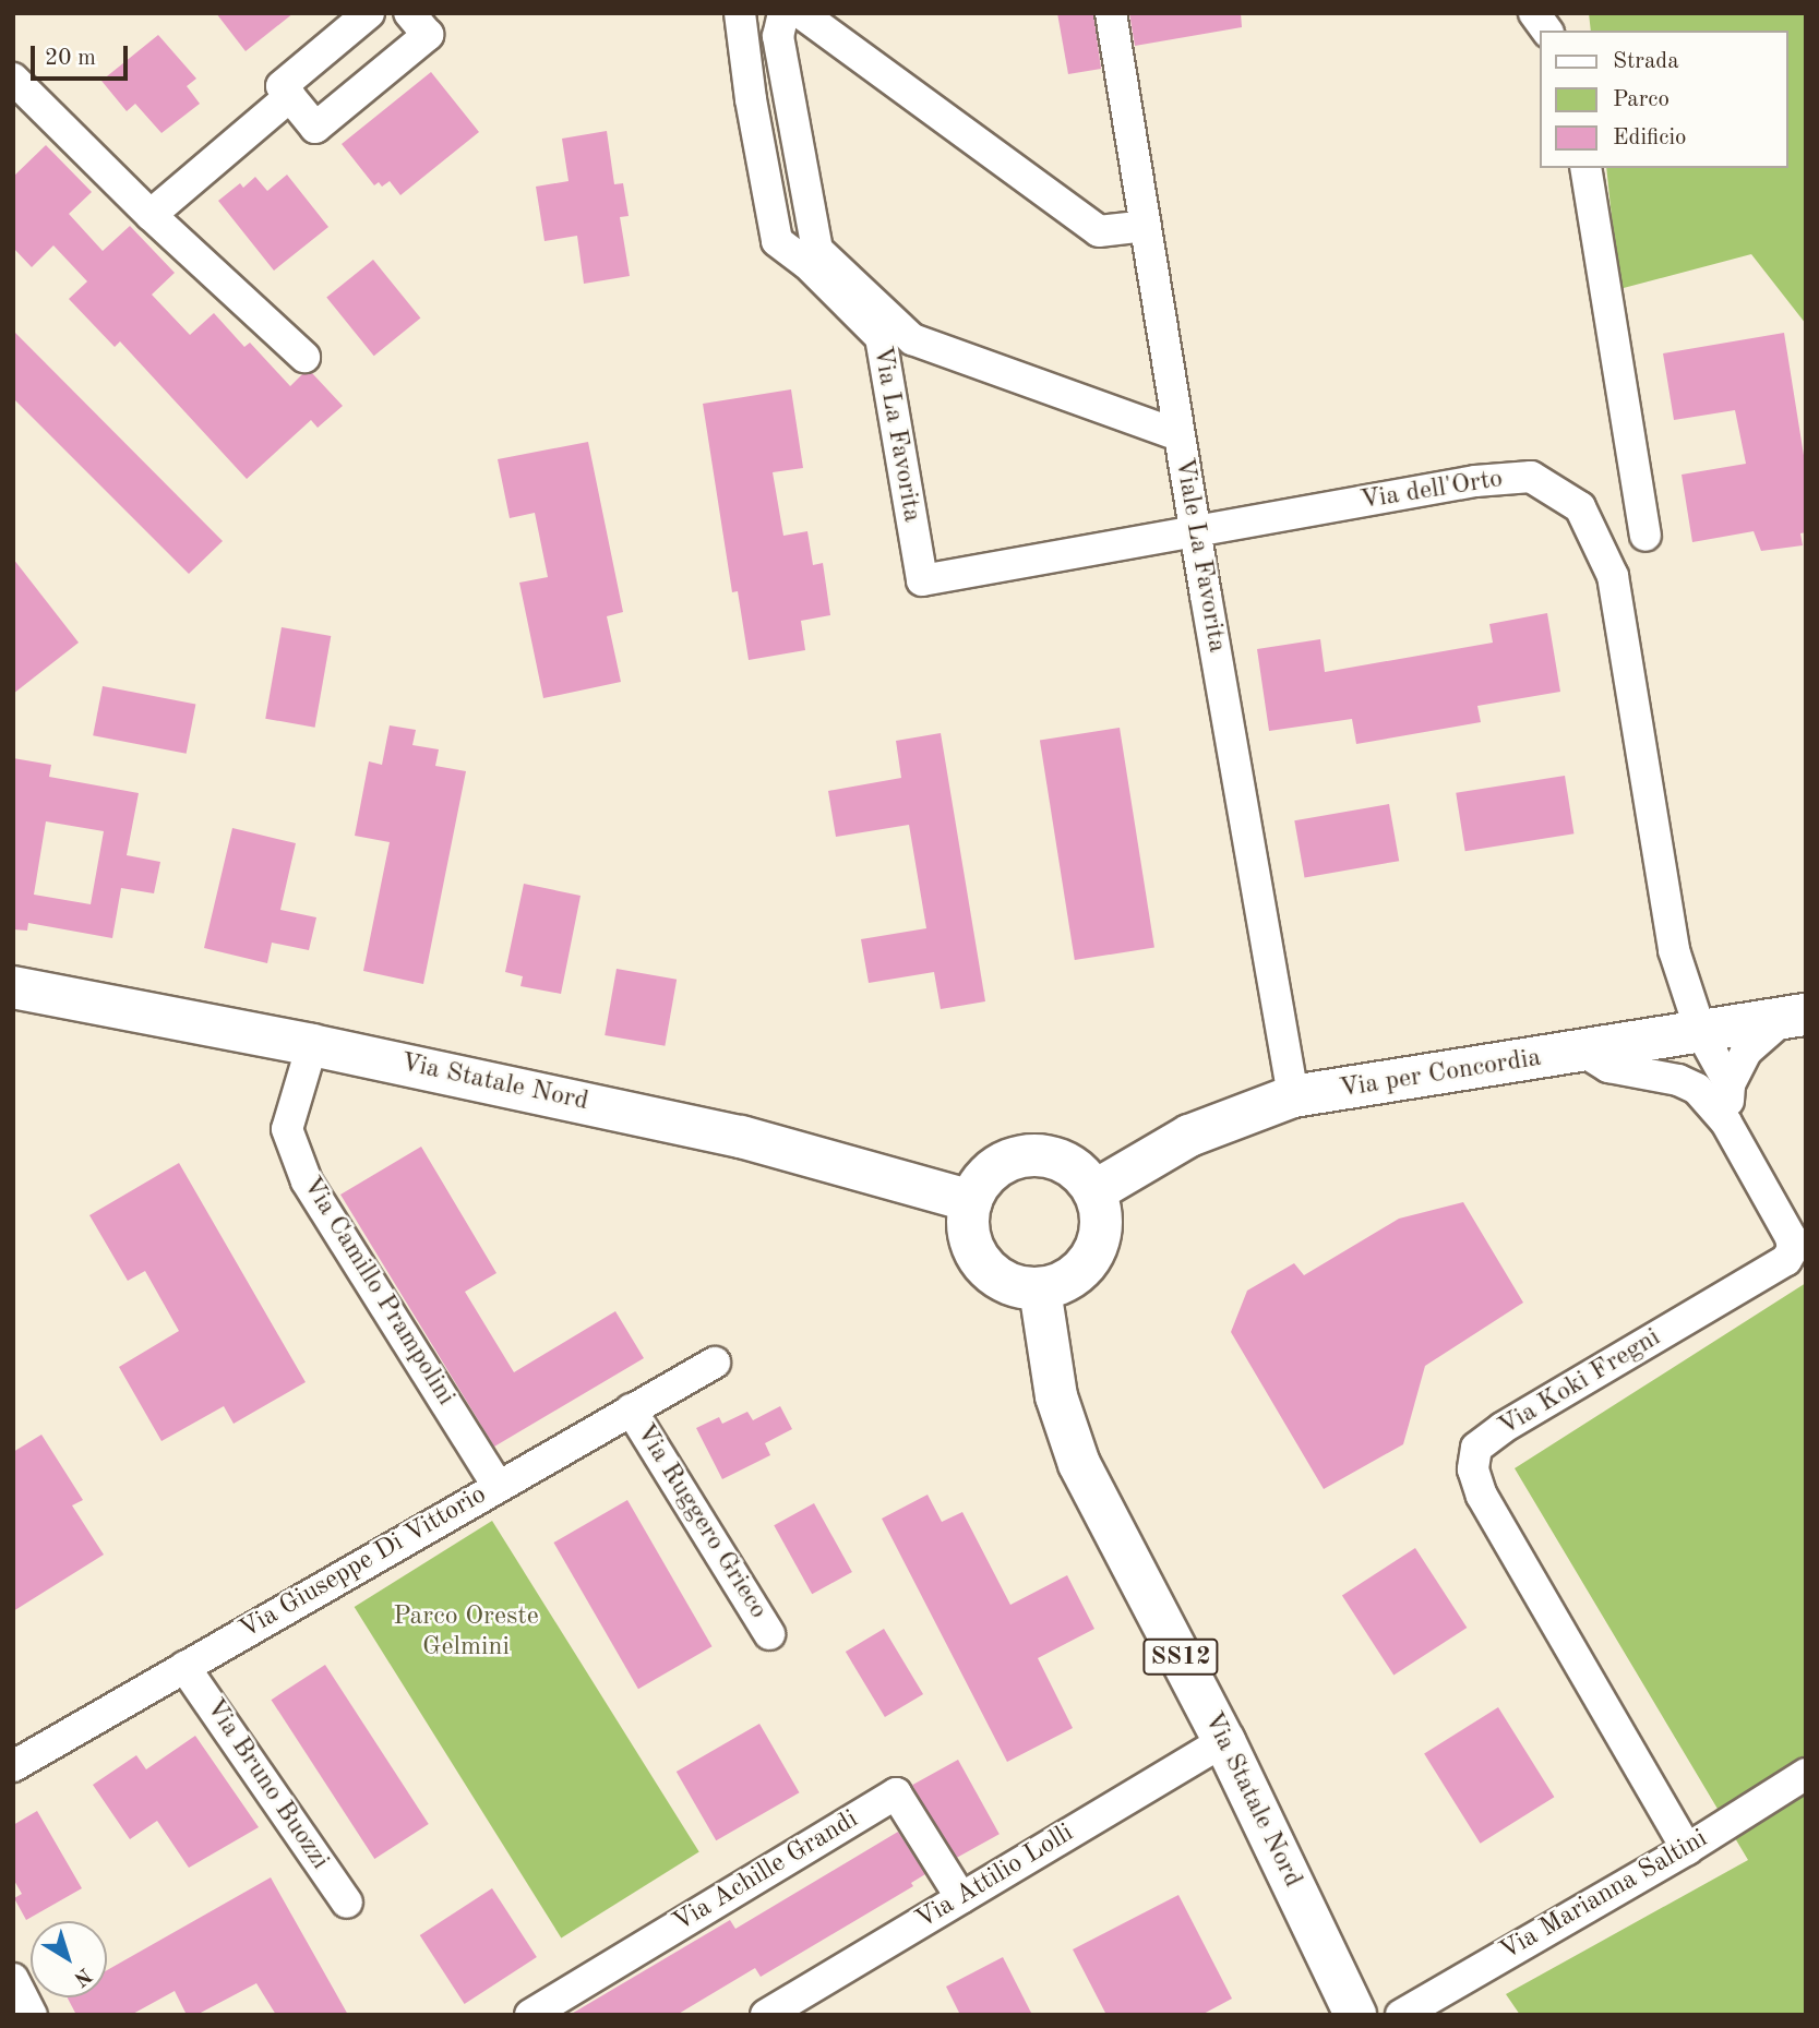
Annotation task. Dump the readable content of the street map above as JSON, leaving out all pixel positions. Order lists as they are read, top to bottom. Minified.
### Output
{"streets":{"main road":["Via per Concordia","Via Statale Nord","SS12"],"street":["Via La Favorita","Via dell'Orto","Viale La Favorita","Via Camillo Prampolini","Via Koki Fregni","Via Ruggero Grieco","Via Giuseppe Di Vittorio","Via Bruno Buozzi","Via Achille Grandi","Via Attilio Lolli","Via Marianna Saltini"]},"crossings":[["Via La Favorita","Via dell'Orto"],["Via dell'Orto","Viale La Favorita"],["Via dell'Orto","Via per Concordia"],["Viale La Favorita","Via per Concordia"],["Via per Concordia","Via Statale Nord"],["Via Statale Nord","Via Camillo Prampolini"],["Via Statale Nord","Via Attilio Lolli"],["Via Camillo Prampolini","Via Giuseppe Di Vittorio"],["Via Koki Fregni","Via Marianna Saltini"],["Via Ruggero Grieco","Via Giuseppe Di Vittorio"],["Via Giuseppe Di Vittorio","Via Bruno Buozzi"],["Via Achille Grandi","Via Attilio Lolli"]],"parks":["Parco Oreste Gelmini"],"legend":["Strada","Parco","Edificio"],"scale_bar":"20 m","north":"bottom right"}
